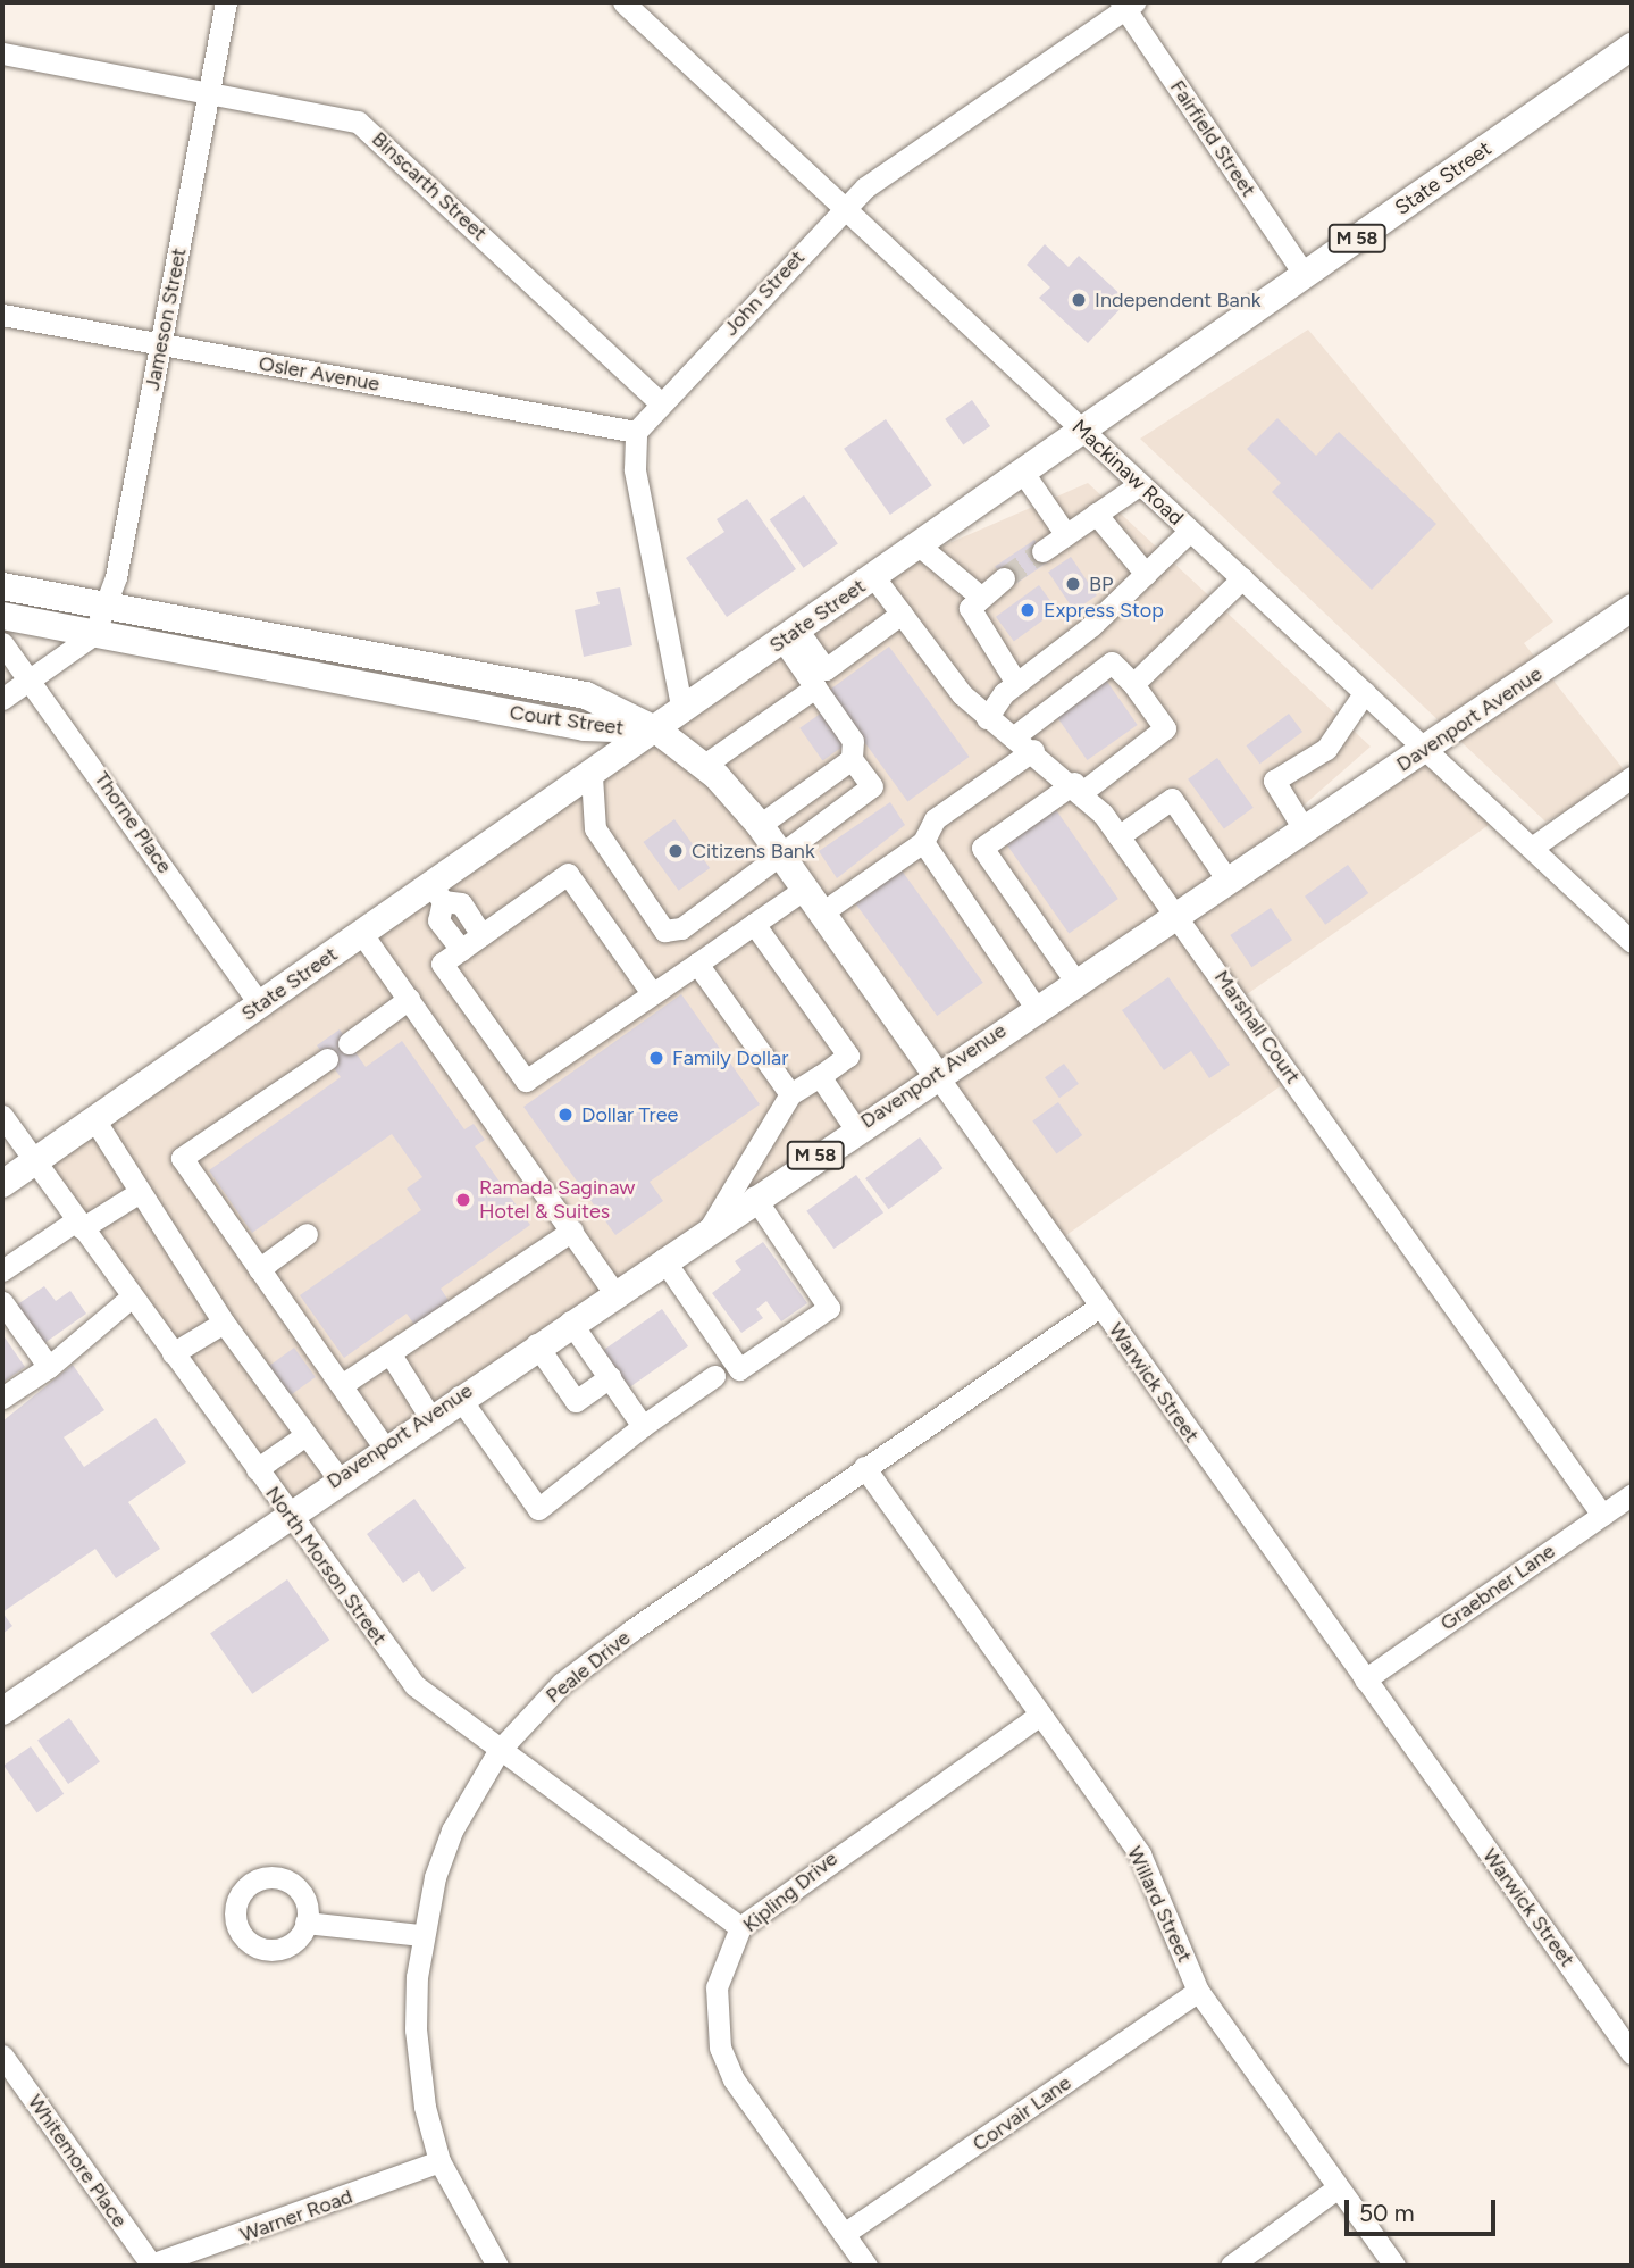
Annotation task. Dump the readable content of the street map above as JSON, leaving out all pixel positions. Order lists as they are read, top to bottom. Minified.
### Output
{"streets":{"main road":["State Street","M 58","Davenport Avenue","Court Street","Warwick Street"],"street":["Fairfield Street","Binscarth Street","John Street","Jameson Street","Osler Avenue","Mackinaw Road","Thorne Place","Marshall Court","North Morson Street","Graebner Lane","Peale Drive","Kipling Drive","Willard Street","Corvair Lane","Whitemore Place","Warner Road"]},"crossings":[["Fairfield Street","State Street"],["Fairfield Street","John Street"],["State Street","Mackinaw Road"],["State Street","Court Street"],["State Street","Thorne Place"],["State Street","Marshall Court"],["State Street","Warwick Street"],["State Street","North Morson Street"],["Binscarth Street","John Street"],["Binscarth Street","Jameson Street"],["John Street","Osler Avenue"],["John Street","Mackinaw Road"],["Jameson Street","Osler Avenue"],["Jameson Street","Court Street"],["Mackinaw Road","Davenport Avenue"],["Davenport Avenue","Marshall Court"],["Davenport Avenue","Warwick Street"],["Davenport Avenue","North Morson Street"],["Court Street","Warwick Street"],["Marshall Court","Graebner Lane"],["Warwick Street","Graebner Lane"],["Warwick Street","Peale Drive"],["North Morson Street","Peale Drive"],["North Morson Street","Kipling Drive"],["Peale Drive","Willard Street"],["Peale Drive","Warner Road"],["Kipling Drive","Willard Street"],["Kipling Drive","Corvair Lane"],["Willard Street","Corvair Lane"],["Whitemore Place","Warner Road"]],"places":["Independent Bank","BP","Express Stop","Citizens Bank","Family Dollar","Dollar Tree","Ramada Saginaw Hotel & Suites"],"scale_bar":"50 m"}
